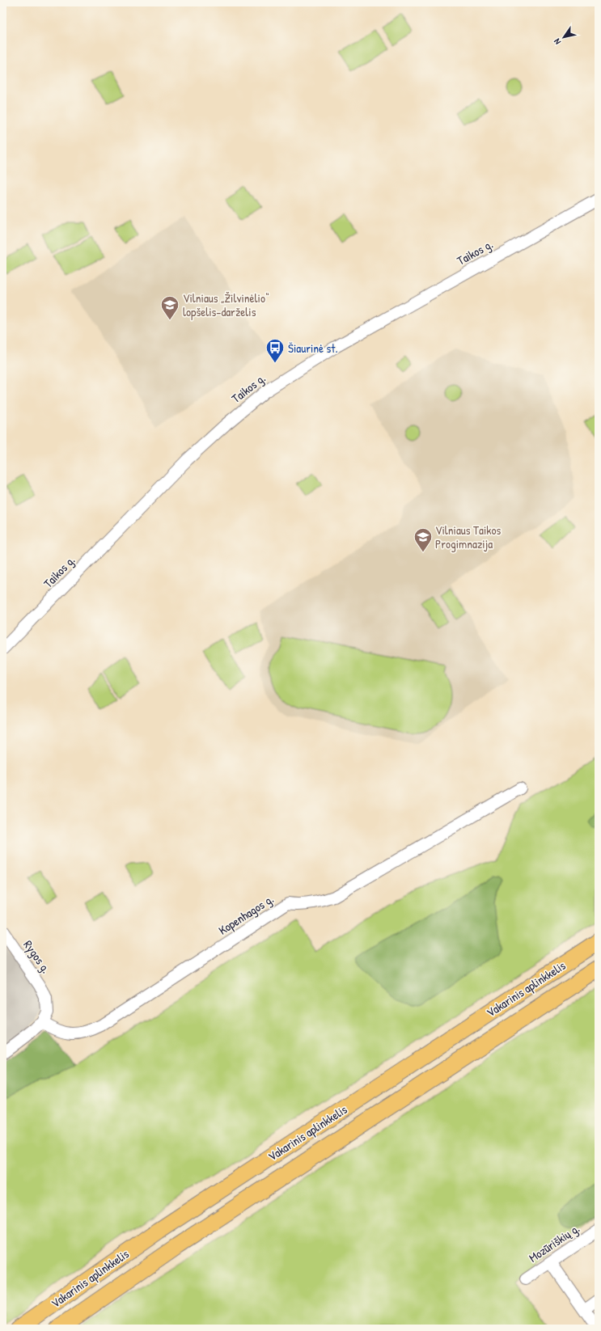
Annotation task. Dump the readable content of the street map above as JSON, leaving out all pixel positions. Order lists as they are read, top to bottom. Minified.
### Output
{"streets":{"highway":["Vakarinis aplinkkelis"],"street":["Taikos g.","Kopenhagos g.","Rygos g.","Mozūriškių g."]},"crossings":[["Kopenhagos g.","Rygos g."]],"places":{"school or university":["Vilniaus „Žilvinėlio“ lopšelis-darželis","Vilniaus Taikos Progimnazija"],"bus stop":["Šiaurinė st."]},"north":"bottom left"}
